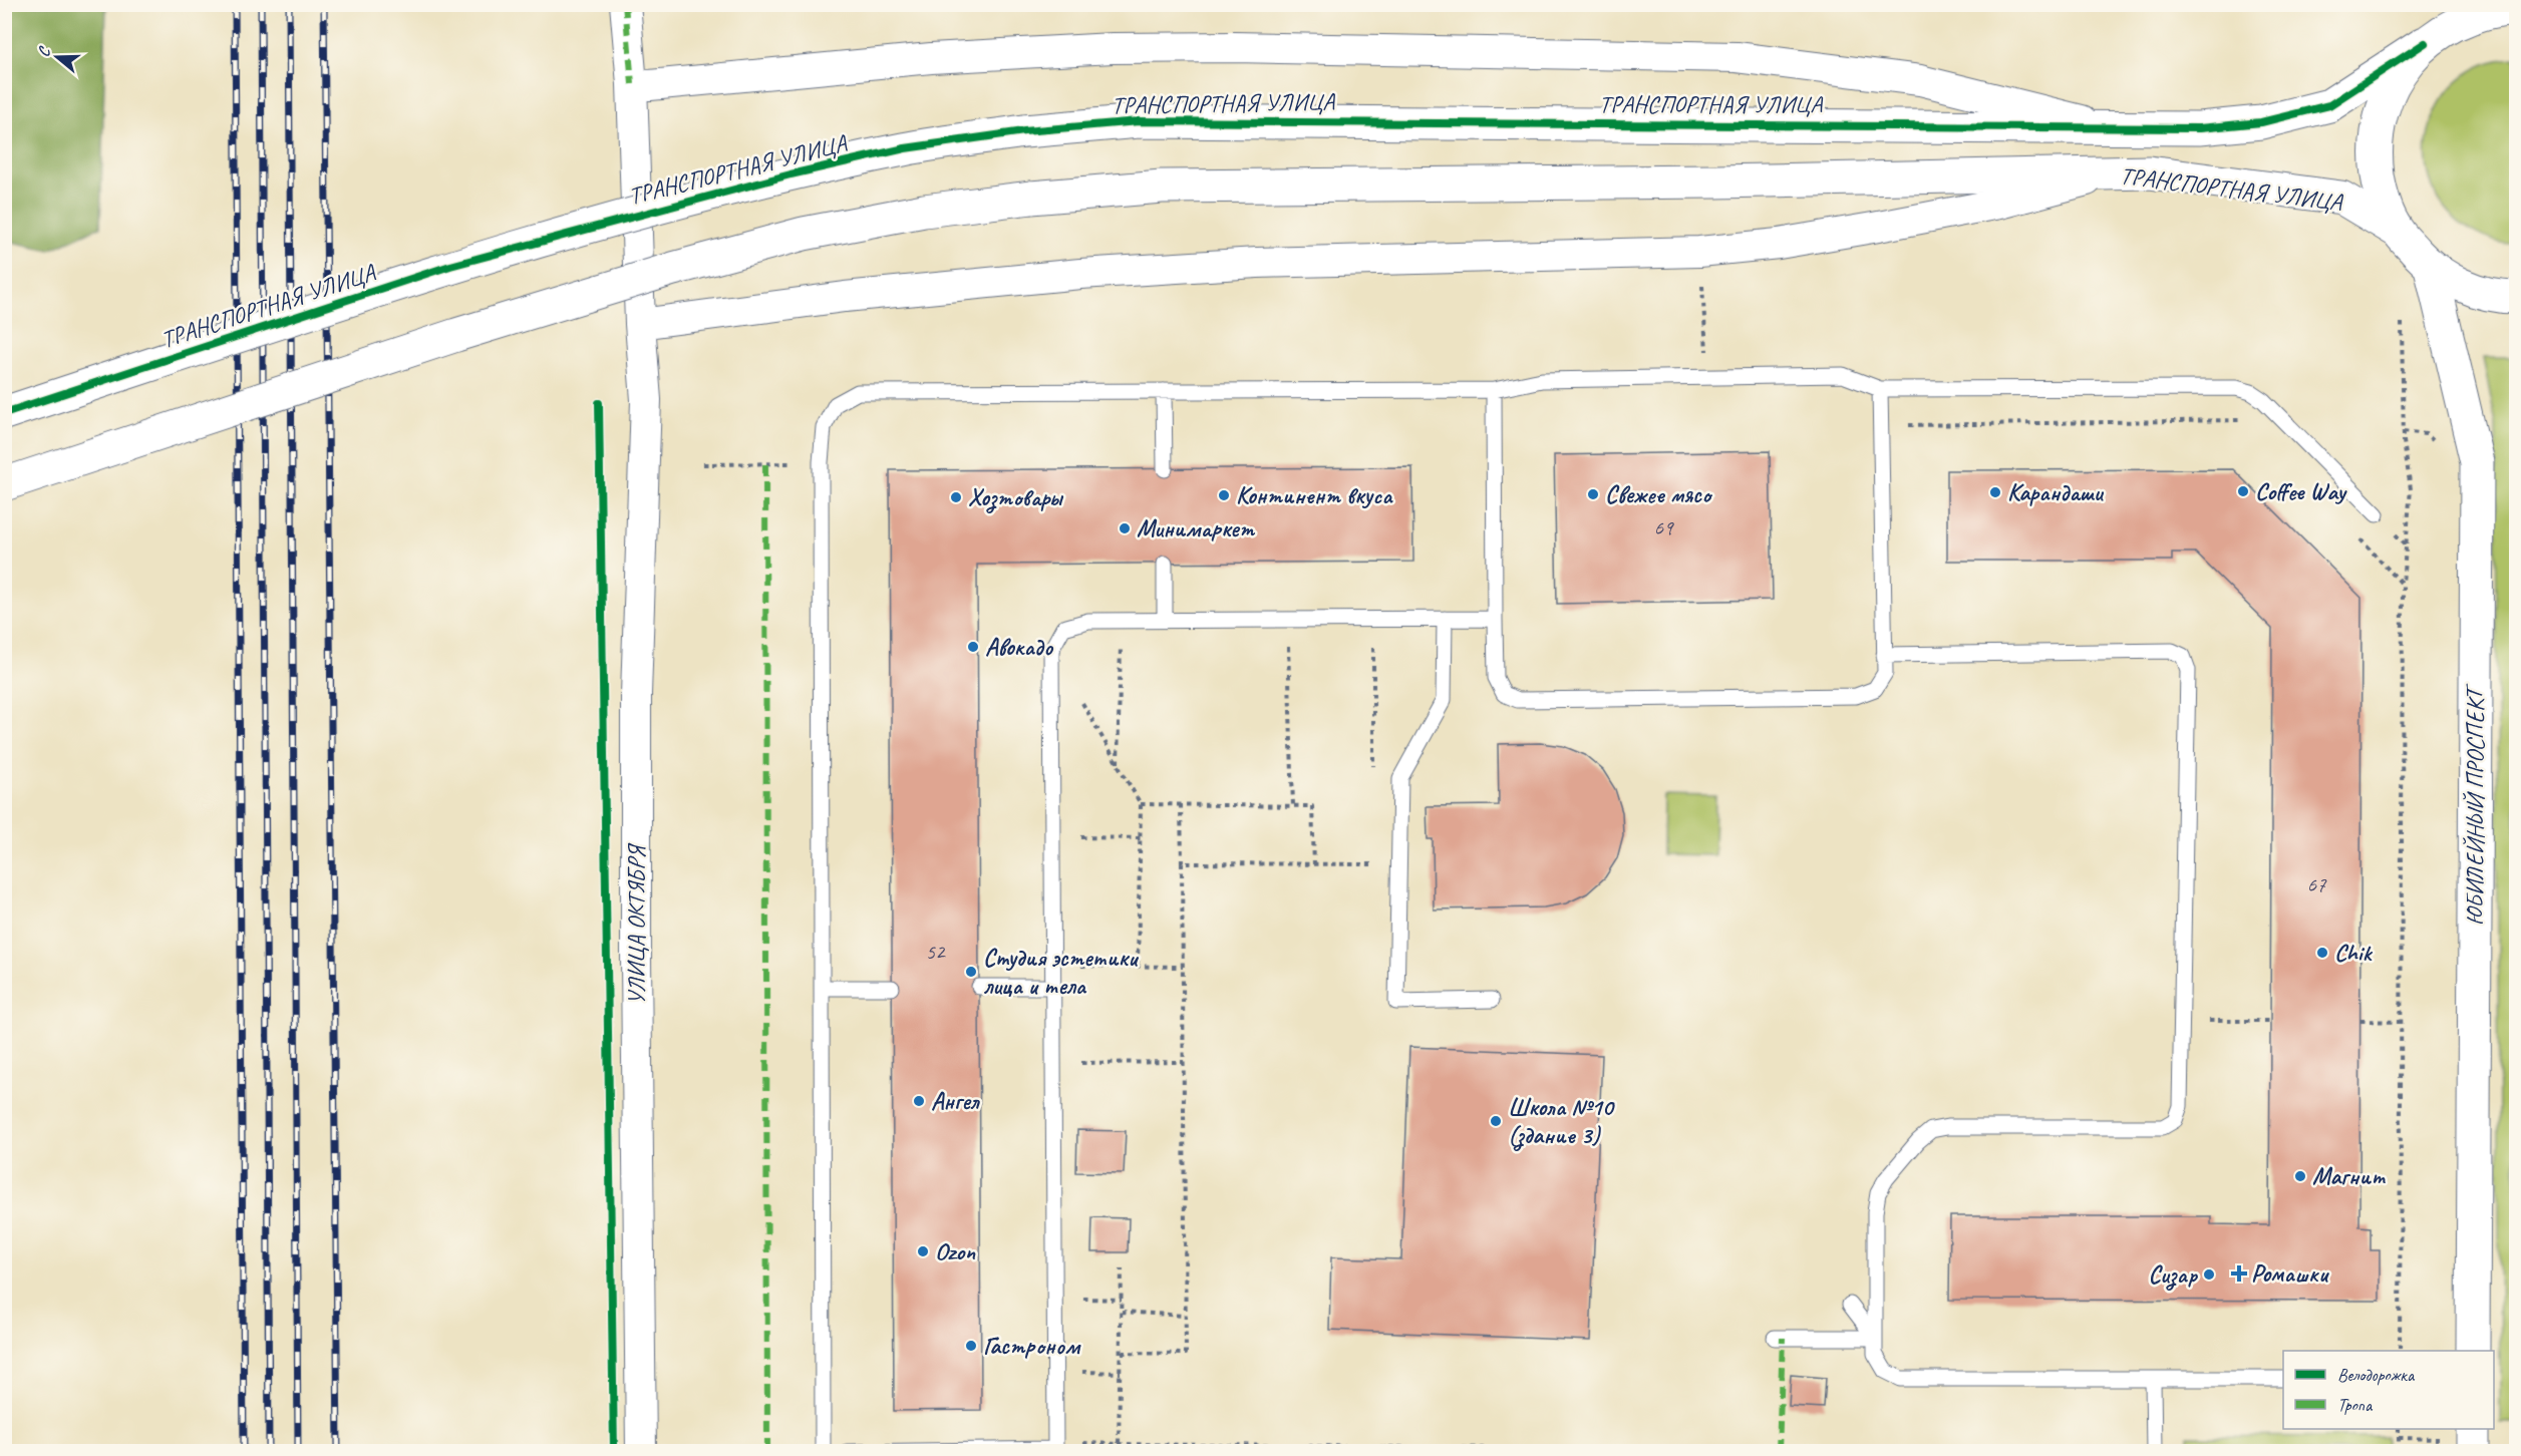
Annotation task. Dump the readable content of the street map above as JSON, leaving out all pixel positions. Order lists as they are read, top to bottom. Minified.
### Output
{"streets":{"street":["ТРАНСПОРТНАЯ УЛИЦА","ЮБИЛЕЙНЫЙ ПРОСПЕКТ","УЛИЦА ОКТЯБРЯ"]},"places":{"other":["Coffee Way","Карандаши","Свежее мясо","Континент вкуса","Хозтовары","Минимаркет","Авокадо","Chik","Студия эстетики лица и тела","Ангел","Школа №10 (здание 3)","Магнит","Ozon","Сизар","Гастроном"],"health":["Ромашки"]},"house_numbers":["69","67","52"],"legend":["Велодорожка","Тропа"],"north":"left"}
